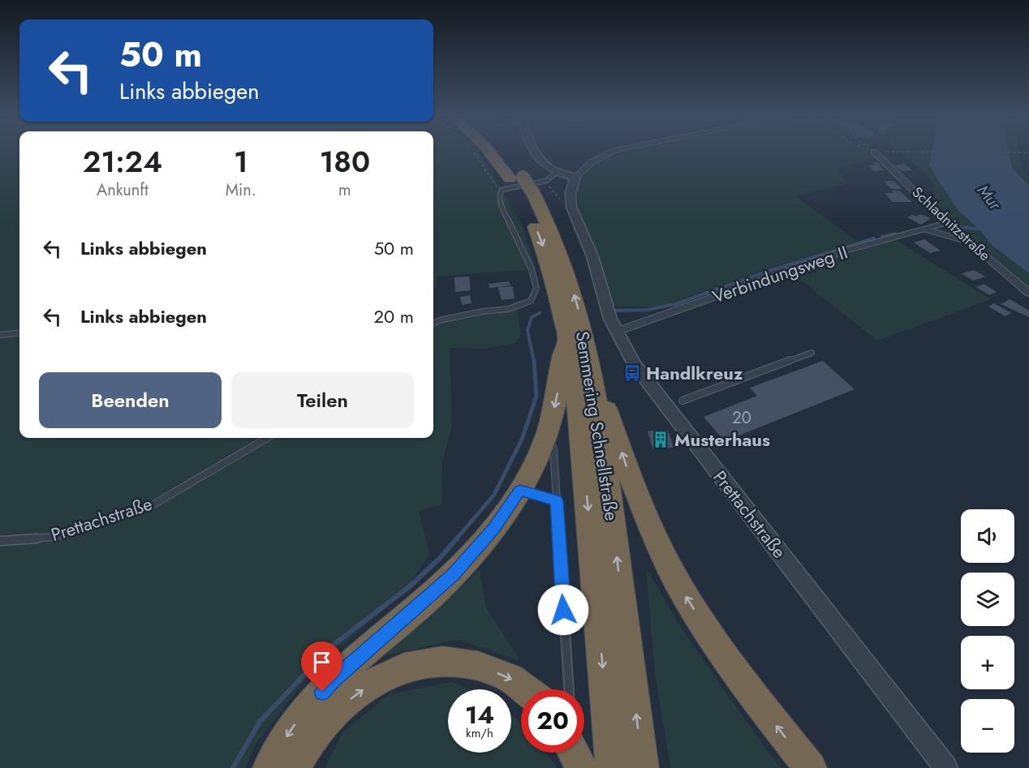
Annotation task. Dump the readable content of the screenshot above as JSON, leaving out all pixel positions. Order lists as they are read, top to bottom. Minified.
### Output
{"streets":{"highway":["Semmering Schnellstraße"],"street":["Schladnitzstraße","Verbindungsweg II","Prettachstraße"]},"crossings":[["Schladnitzstraße","Verbindungsweg II"],["Verbindungsweg II","Prettachstraße"]],"water":["Mur"],"places":{"bus stop":["Handlkreuz"],"building":["Musterhaus"]},"house_numbers":["20"],"page":{"turn":["50 m","Links abbiegen"],"eta":["21:24","Ankunft","1","Min.","180","m"],"list":[{"name":"Links abbiegen","value":"50 m"},{"name":"Links abbiegen","value":"20 m"}],"buttons":["Beenden","Teilen"],"map_buttons":["+","−"],"speed":"14 km/h","limit":"20"}}
